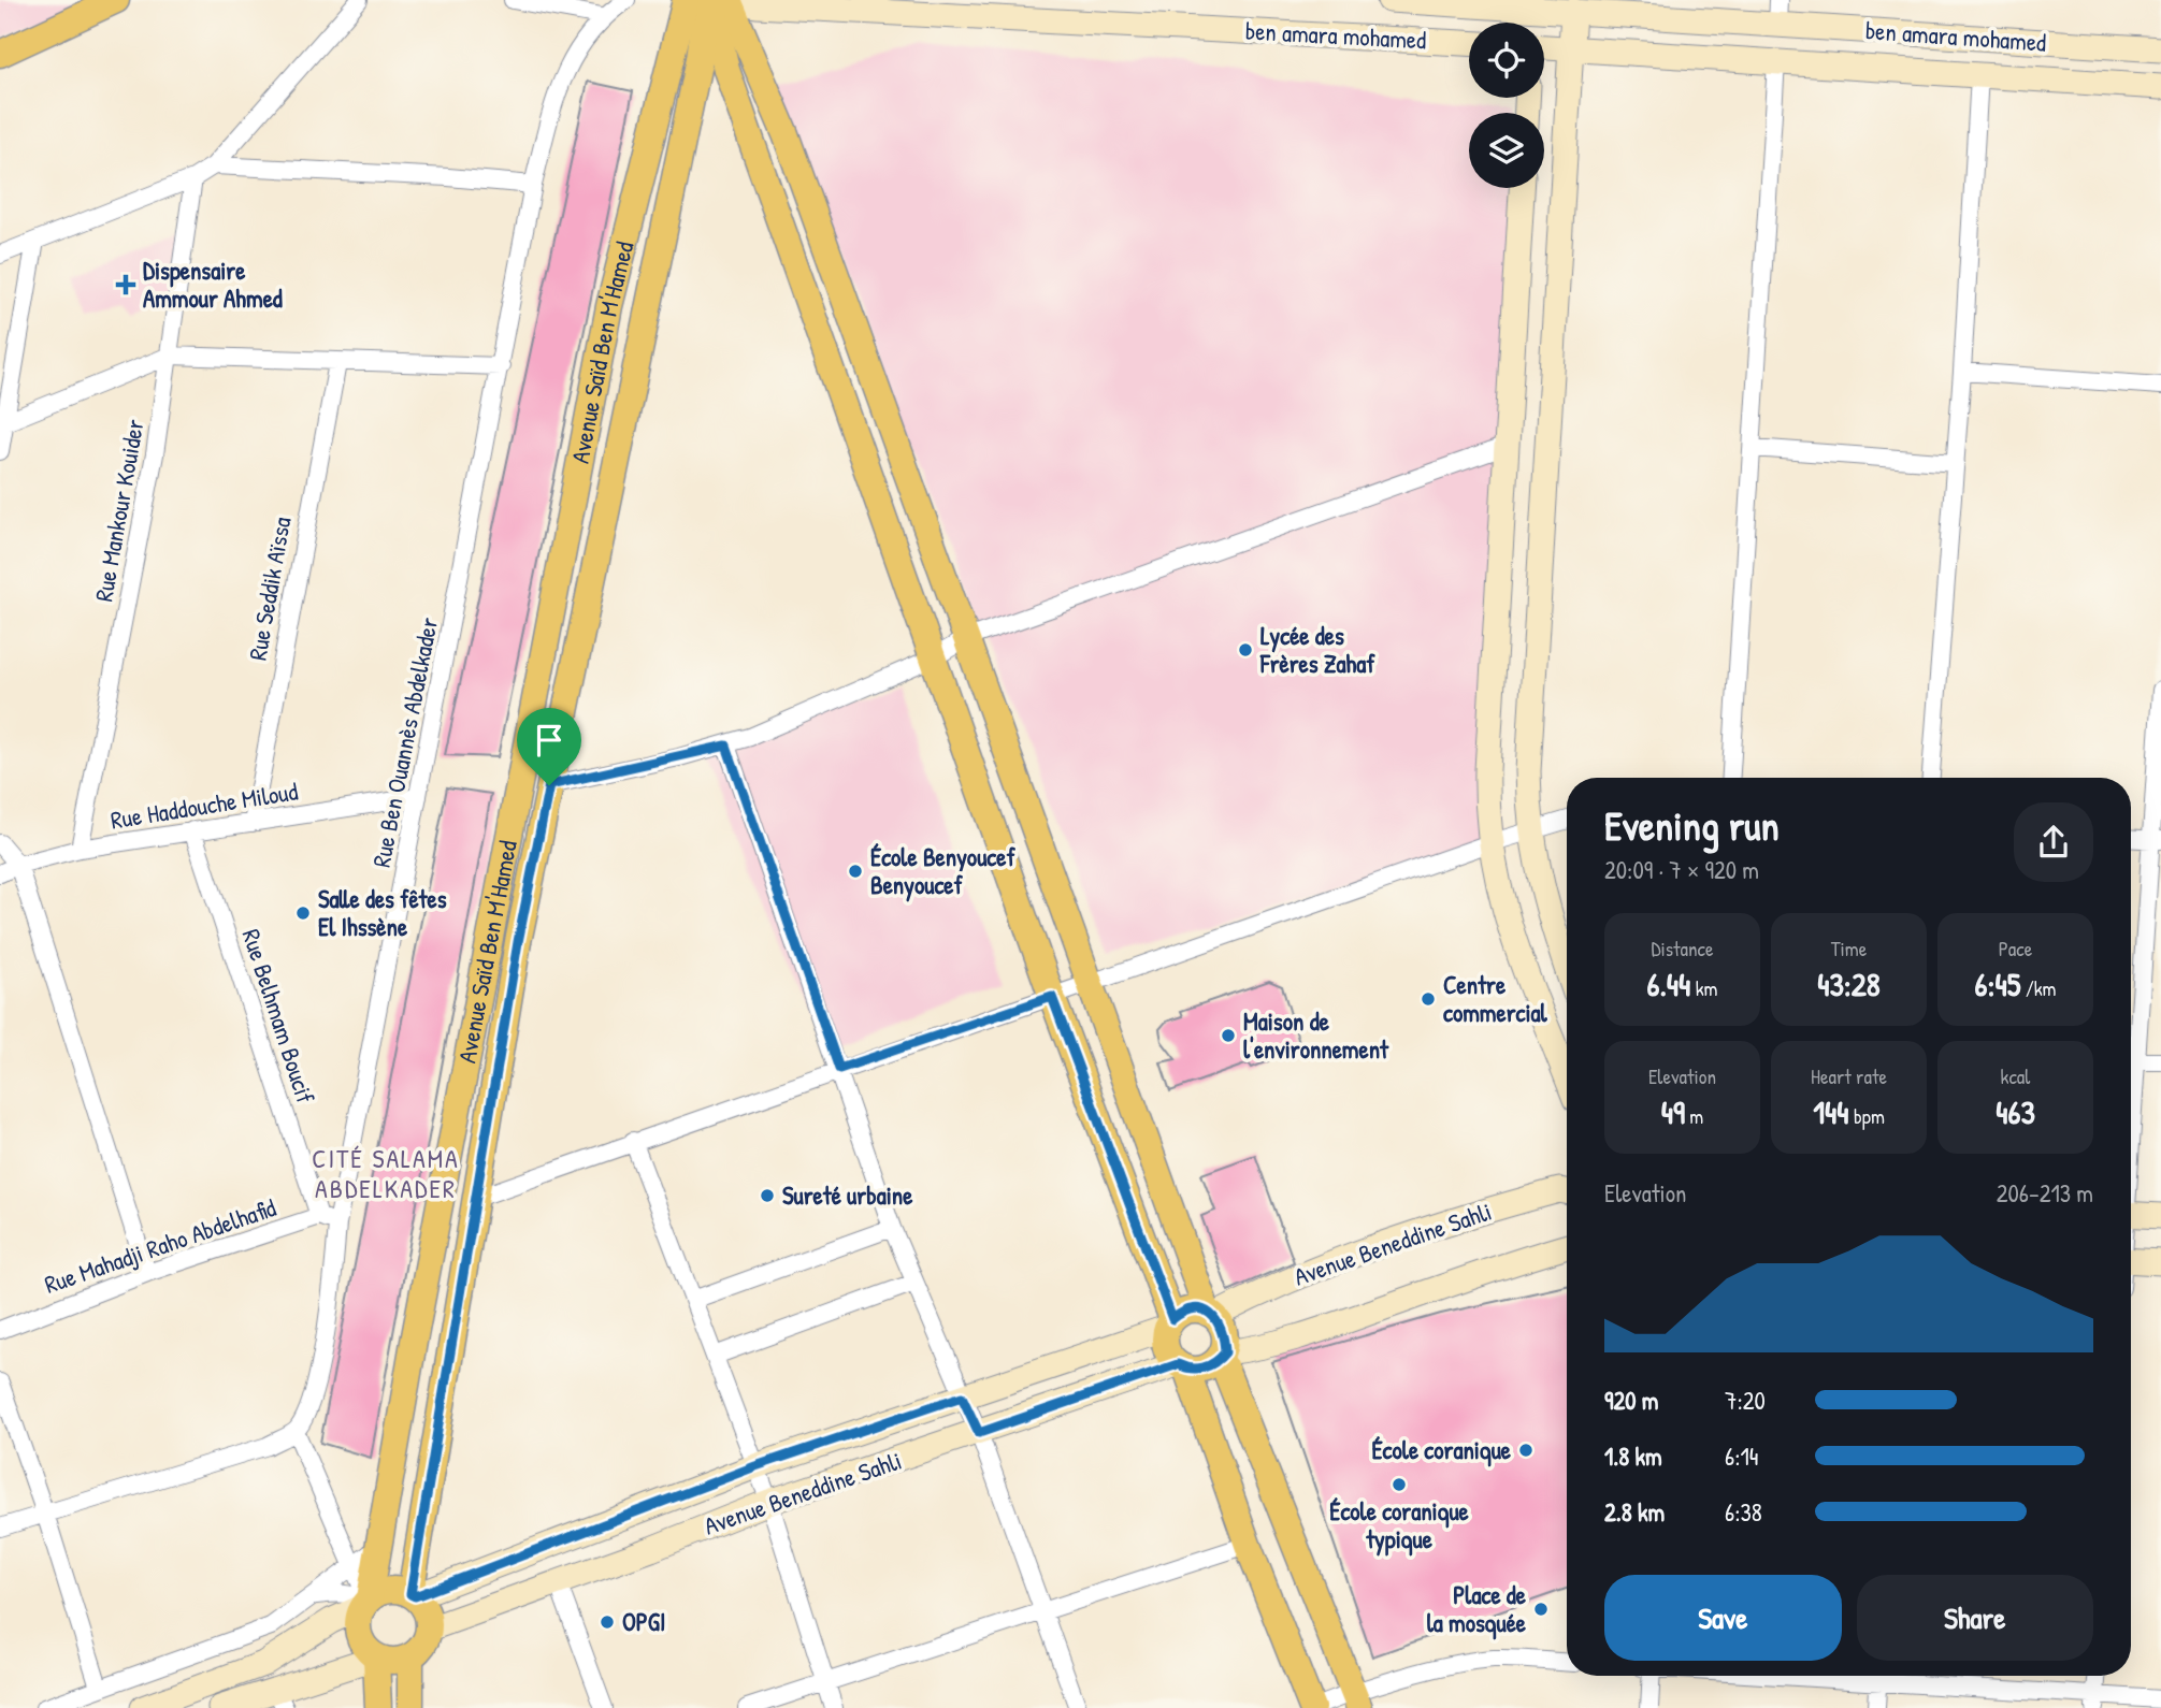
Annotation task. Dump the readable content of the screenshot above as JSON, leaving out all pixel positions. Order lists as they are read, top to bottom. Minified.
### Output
{"streets":{"main road":["Avenue Saïd Ben M'Hamed"],"street":["ben amara mohamed","Rue Mankour Kouider","Rue Seddik Aïssa","Rue Ben Ouannès Abdelkader","Rue Haddouche Miloud","Rue Belhmam Boucif","Avenue Beneddine Sahli","Rue Mahadji Raho Abdelhafid"]},"crossings":[["Avenue Saïd Ben M'Hamed","Avenue Beneddine Sahli"],["Rue Mankour Kouider","Rue Haddouche Miloud"],["Rue Seddik Aïssa","Rue Haddouche Miloud"],["Rue Ben Ouannès Abdelkader","Rue Haddouche Miloud"],["Rue Haddouche Miloud","Rue Belhmam Boucif"],["Rue Belhmam Boucif","Rue Mahadji Raho Abdelhafid"]],"districts":["CITÉ SALAMA ABDELKADER"],"places":{"health":["Dispensaire Ammour Ahmed"],"other":["Lycée des Frères Zahaf","École Benyoucef Benyoucef","Salle des fêtes El Ihssène","Centre commercial","Maison de l'environnement","Sureté urbaine","École coranique","École coranique typique","Place de la mosquée","OPGI"]},"page":{"heading":["Evening run","20:09 · 7 × 920 m"],"stats":[["Distance","6.44 km"],["Time","43:28"],["Pace","6:45 /km"],["Elevation","49 m"],["Heart rate","144 bpm"],["kcal","463"]],"chart":["Elevation","206–213 m"],"list":[{"name":"920 m","note":"7:20"},{"name":"1.8 km","note":"6:14"},{"name":"2.8 km","note":"6:38"}],"buttons":["Save","Share"]}}
